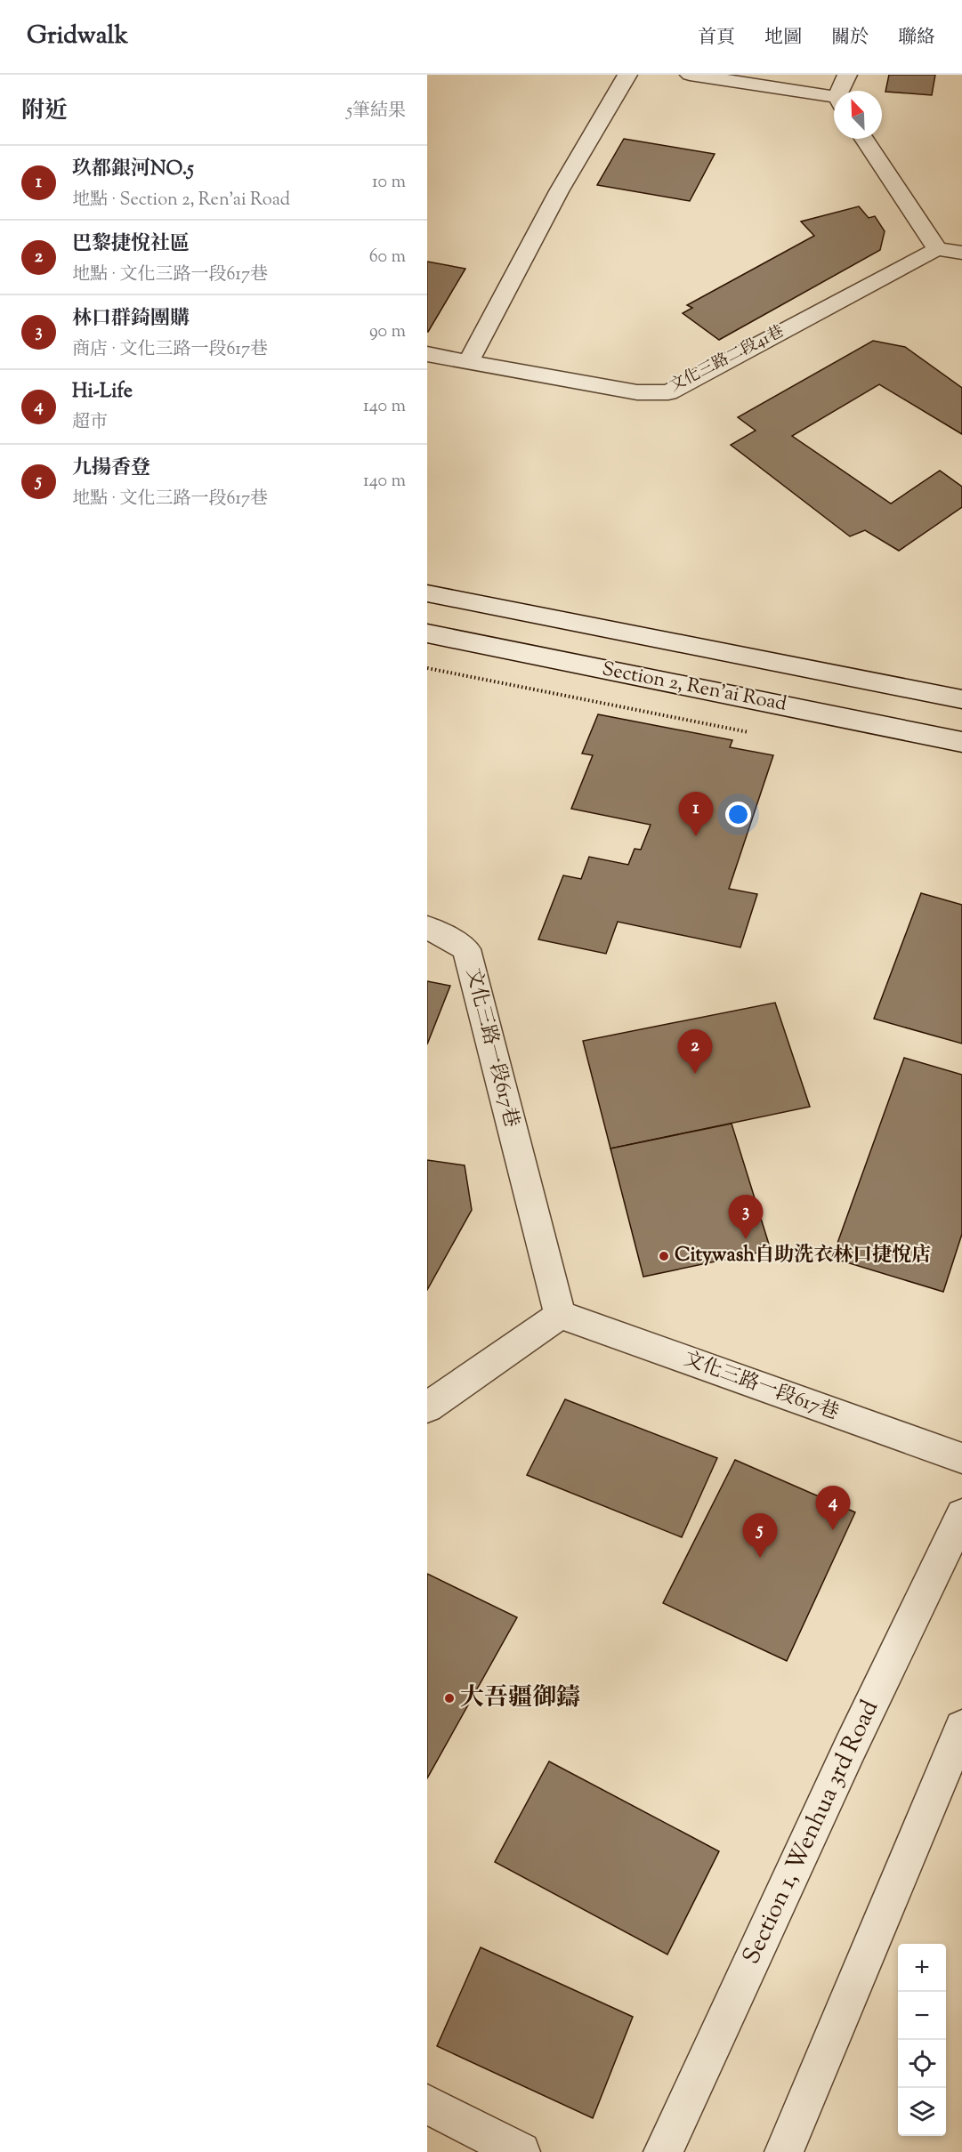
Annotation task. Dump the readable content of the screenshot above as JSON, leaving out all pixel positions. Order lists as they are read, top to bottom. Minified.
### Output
{"streets":{"street":["文化三路二段41巷","Section 2, Ren'ai Road","文化三路一段617巷","Section 1, Wenhua 3rd Road"]},"places":["Citywash自助洗衣林口捷悅店","大吾疆御鑄"],"north":"top left","page":{"header":"Gridwalk","nav":["首頁","地圖","關於","聯絡"],"heading":["附近","5筆結果"],"list":[{"mark":"1","name":"玖都銀河NO.5","note":"地點 · Section 2, Ren'ai Road","value":"10 m"},{"mark":"2","name":"巴黎捷悅社區","note":"地點 · 文化三路一段617巷","value":"60 m"},{"mark":"3","name":"林口群錡團購","note":"商店 · 文化三路一段617巷","value":"90 m"},{"mark":"4","name":"Hi-Life","note":"超市","value":"140 m"},{"mark":"5","name":"九揚香登","note":"地點 · 文化三路一段617巷","value":"140 m"}],"pins":["1","2","3","4","5"],"map_buttons":["+","−"]}}
